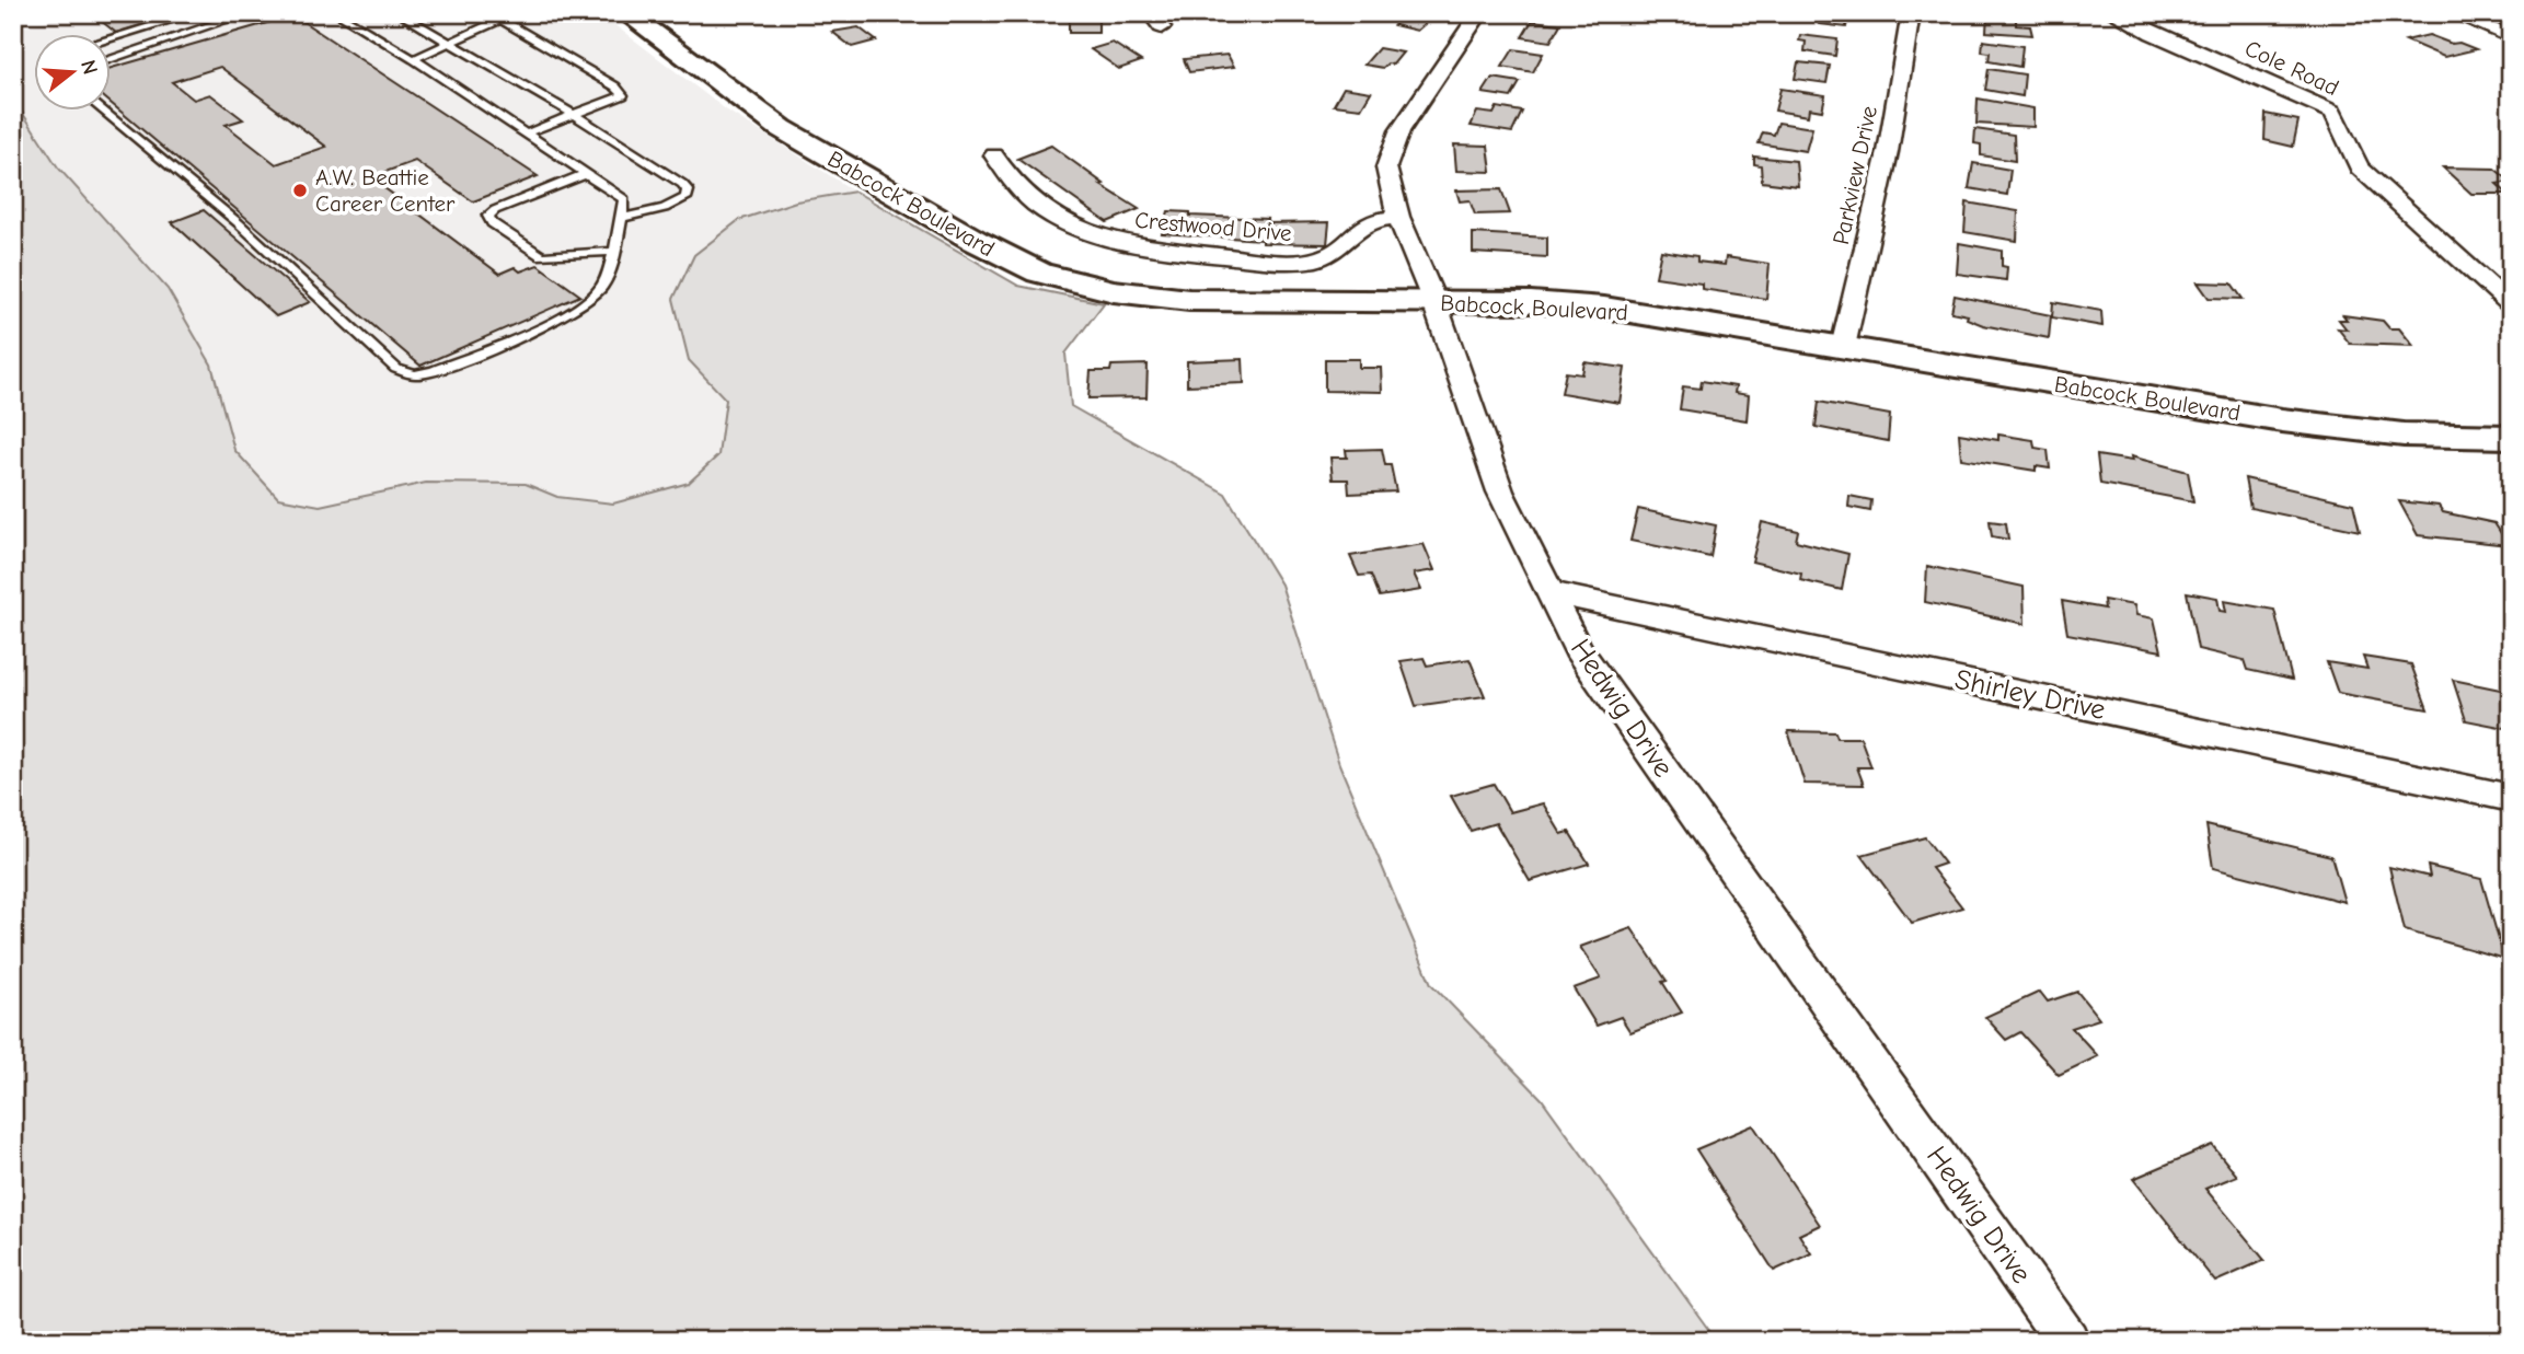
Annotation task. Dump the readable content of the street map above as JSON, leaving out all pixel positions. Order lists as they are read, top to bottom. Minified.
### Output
{"streets":{"main road":["Babcock Boulevard"],"street":["Cole Road","Parkview Drive","Crestwood Drive","Shirley Drive","Hedwig Drive"]},"crossings":[["Parkview Drive","Babcock Boulevard"],["Babcock Boulevard","Hedwig Drive"],["Crestwood Drive","Hedwig Drive"],["Shirley Drive","Hedwig Drive"]],"places":["A.W. Beattie Career Center"],"north":"right"}
